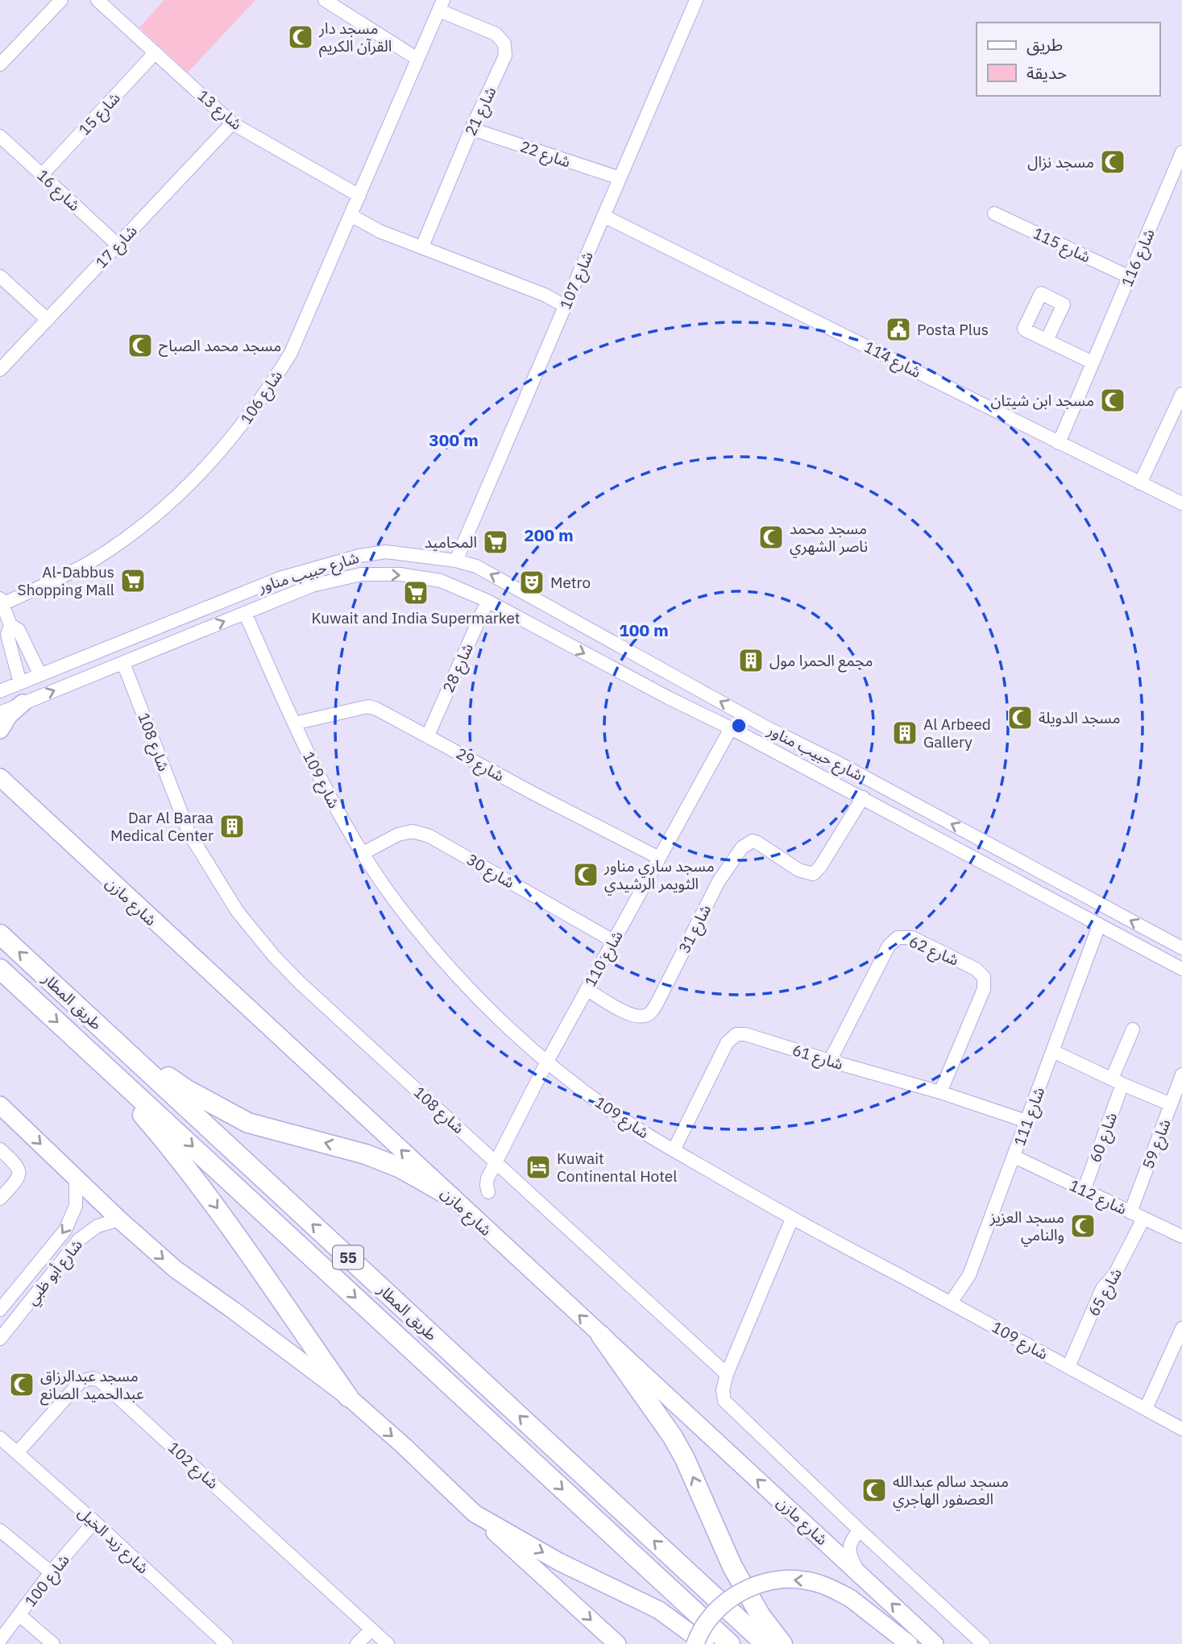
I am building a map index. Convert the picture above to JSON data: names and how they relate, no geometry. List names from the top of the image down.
{
  "streets": {
    "highway": ["طريق المطار", "55"],
    "main road": ["شارع مازن"],
    "street": [
      "شارع 13",
      "شارع 21",
      "شارع 15",
      "شارع 22",
      "شارع 16",
      "شارع 115",
      "شارع 17",
      "شارع 116",
      "شارع 107",
      "شارع 114",
      "شارع 106",
      "شارع حبيب مناور",
      "شارع 28",
      "شارع 108",
      "شارع 29",
      "شارع 109",
      "شارع 30",
      "شارع 31",
      "شارع 62",
      "شارع 110",
      "شارع 61",
      "شارع 111",
      "شارع 60",
      "شارع 59",
      "شارع 112",
      "شارع أبو ظبي",
      "شارع 65",
      "شارع 102",
      "شارع زيد الخيل",
      "شارع 100"
    ]
  },
  "crossings": [
    ["شارع 13", "شارع 15"],
    ["شارع 13", "شارع 17"],
    ["شارع 13", "شارع 106"],
    ["شارع 21", "شارع 22"],
    ["شارع 21", "شارع 106"],
    ["شارع 15", "شارع 16"],
    ["شارع 22", "شارع 107"],
    ["شارع 16", "شارع 17"],
    ["شارع 115", "شارع 116"],
    ["شارع 116", "شارع 114"],
    ["شارع 107", "شارع 114"],
    ["شارع 107", "شارع حبيب مناور"],
    ["شارع حبيب مناور", "شارع 28"],
    ["شارع حبيب مناور", "شارع 108"],
    ["شارع حبيب مناور", "شارع 109"],
    ["شارع حبيب مناور", "شارع 31"],
    ["شارع حبيب مناور", "شارع 110"],
    ["شارع حبيب مناور", "شارع 111"],
    ["شارع 28", "شارع 29"],
    ["شارع 108", "شارع 110"],
    ["شارع 29", "شارع 109"],
    ["شارع 29", "شارع 110"],
    ["شارع 109", "شارع 30"],
    ["شارع 109", "شارع 110"],
    ["شارع 109", "شارع 61"],
    ["شارع 109", "شارع 111"],
    ["شارع 109", "شارع 65"],
    ["شارع 30", "شارع 110"],
    ["شارع 31", "شارع 110"],
    ["شارع 62", "شارع 61"],
    ["شارع 61", "شارع 111"],
    ["شارع 111", "شارع 112"],
    ["شارع 60", "شارع 112"],
    ["شارع 59", "شارع 112"],
    ["شارع 112", "شارع 65"],
    ["شارع 102", "شارع زيد الخيل"],
    ["شارع زيد الخيل", "شارع 100"]
  ],
  "one_way": ["شارع مازن"],
  "places": {
    "mosque": [
      "مسجد دار القرآن الكريم",
      "مسجد نزال",
      "مسجد محمد الصباح",
      "مسجد ابن شيتان",
      "مسجد محمد ناصر الشهري",
      "مسجد الدويلة",
      "مسجد ساري مناور الثويمر الرشيدي",
      "مسجد العزيز والنامي",
      "مسجد عبدالرزاق عبدالحميد الصانع",
      "مسجد سالم عبدالله العصفور الهاجري"
    ],
    "public building": ["Posta Plus"],
    "supermarket": ["المحاميد", "Al-Dabbus Shopping Mall", "Kuwait and India Supermarket"],
    "theatre": ["Metro"],
    "building": ["مجمع الحمرا مول", "Al Arbeed Gallery", "Dar Al Baraa Medical Center"],
    "hotel": ["Kuwait Continental Hotel"]
  },
  "legend": ["طريق", "حديقة"],
  "rings": ["300 m", "200 m", "100 m"]
}
